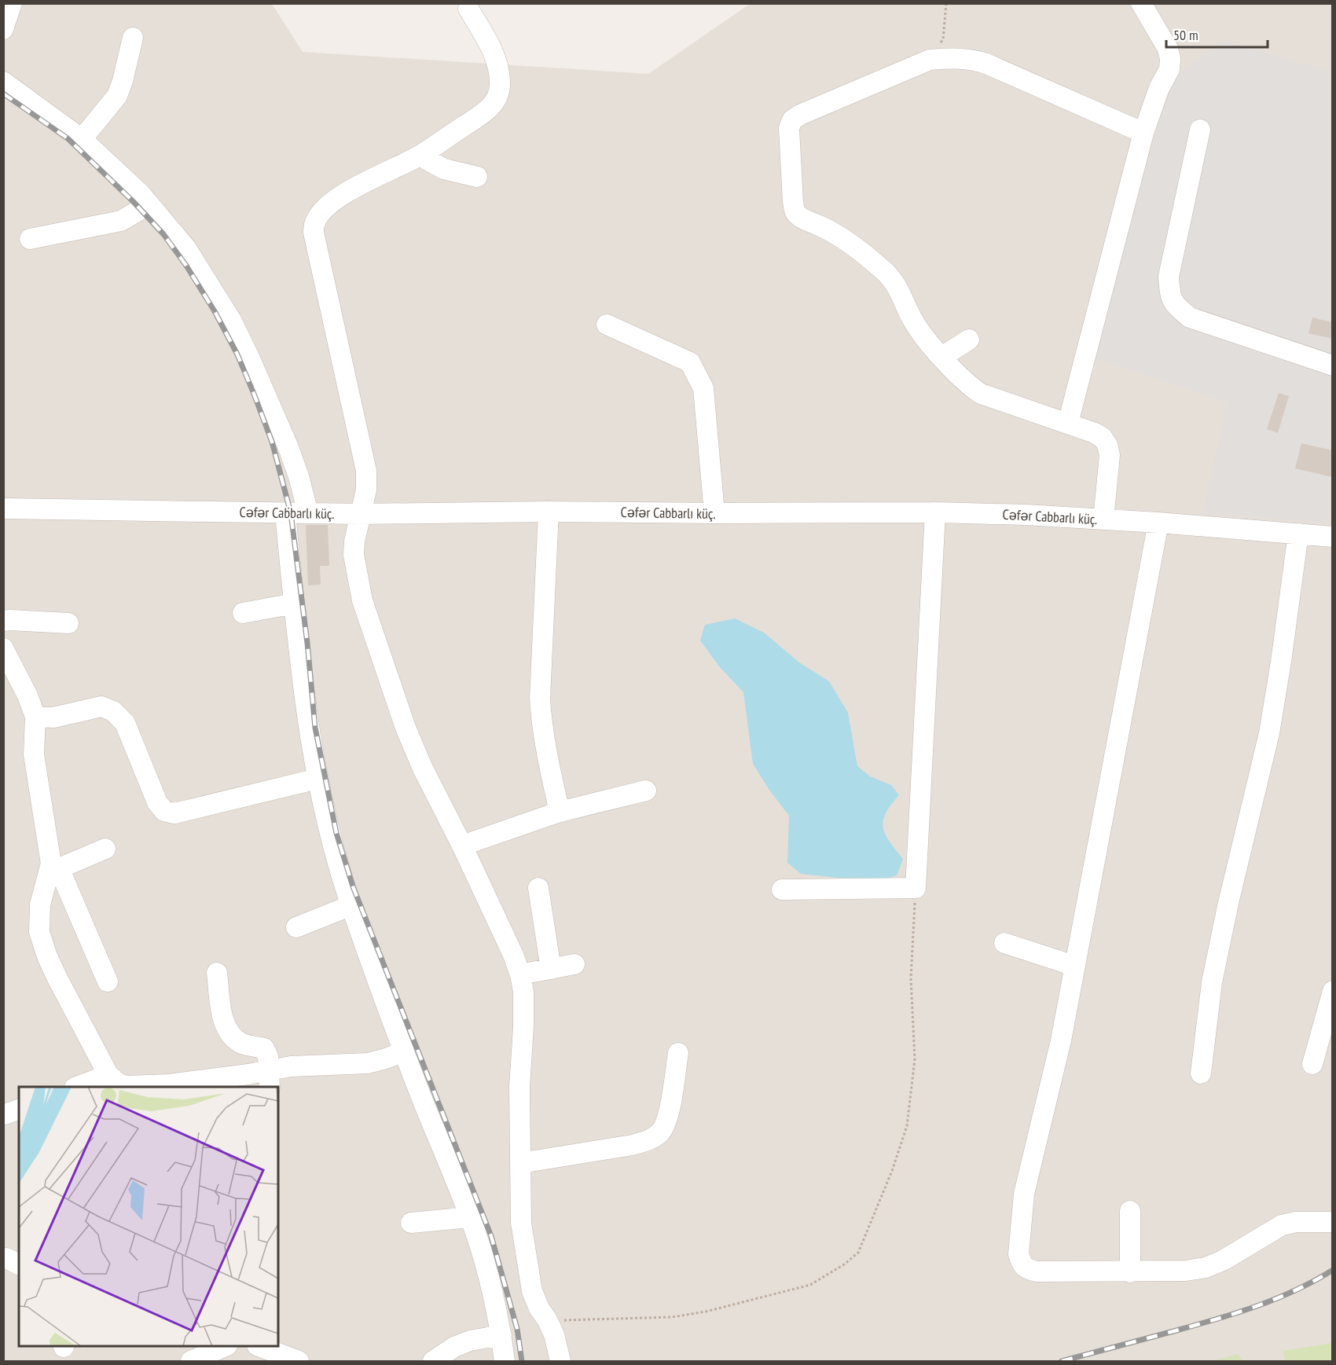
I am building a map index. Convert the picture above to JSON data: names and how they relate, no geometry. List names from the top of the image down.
{
  "streets": {
    "street": ["Cəfər Cabbarlı küç."]
  },
  "scale_bar": "50 m"
}
